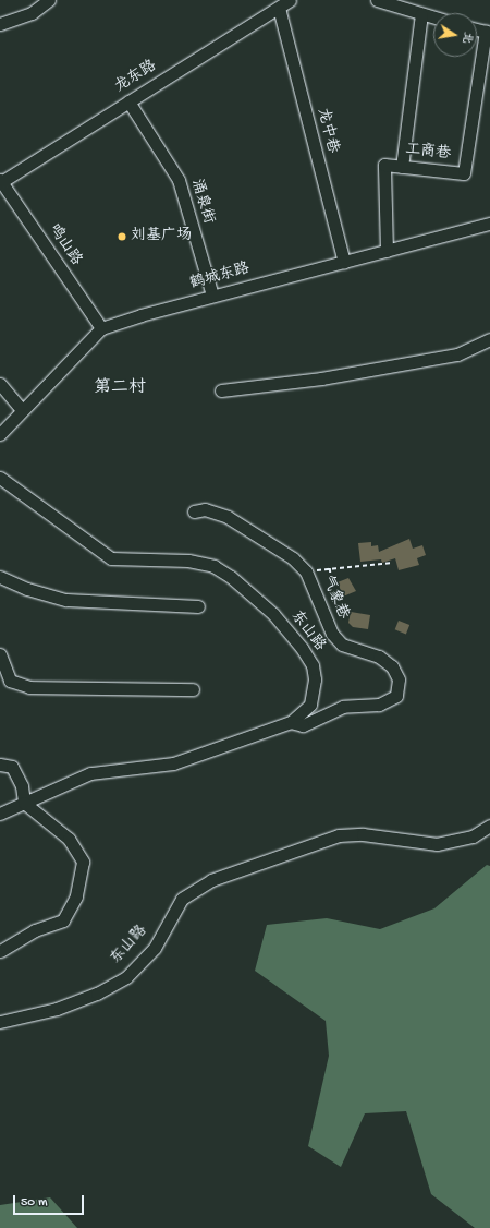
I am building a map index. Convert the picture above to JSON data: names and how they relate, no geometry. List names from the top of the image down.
{
  "streets": {
    "street": [
      "龙东路",
      "龙中巷",
      "工商巷",
      "涌泉街",
      "鸣山路",
      "鹤城东路",
      "气象巷",
      "东山路"
    ]
  },
  "crossings": [
    ["龙东路", "龙中巷"],
    ["龙东路", "涌泉街"],
    ["龙东路", "鸣山路"],
    ["龙中巷", "鹤城东路"],
    ["工商巷", "鹤城东路"],
    ["涌泉街", "鹤城东路"],
    ["鸣山路", "鹤城东路"],
    ["气象巷", "东山路"]
  ],
  "districts": ["第二村"],
  "places": ["刘基广场"],
  "scale_bar": "50 m",
  "north": "right"
}
